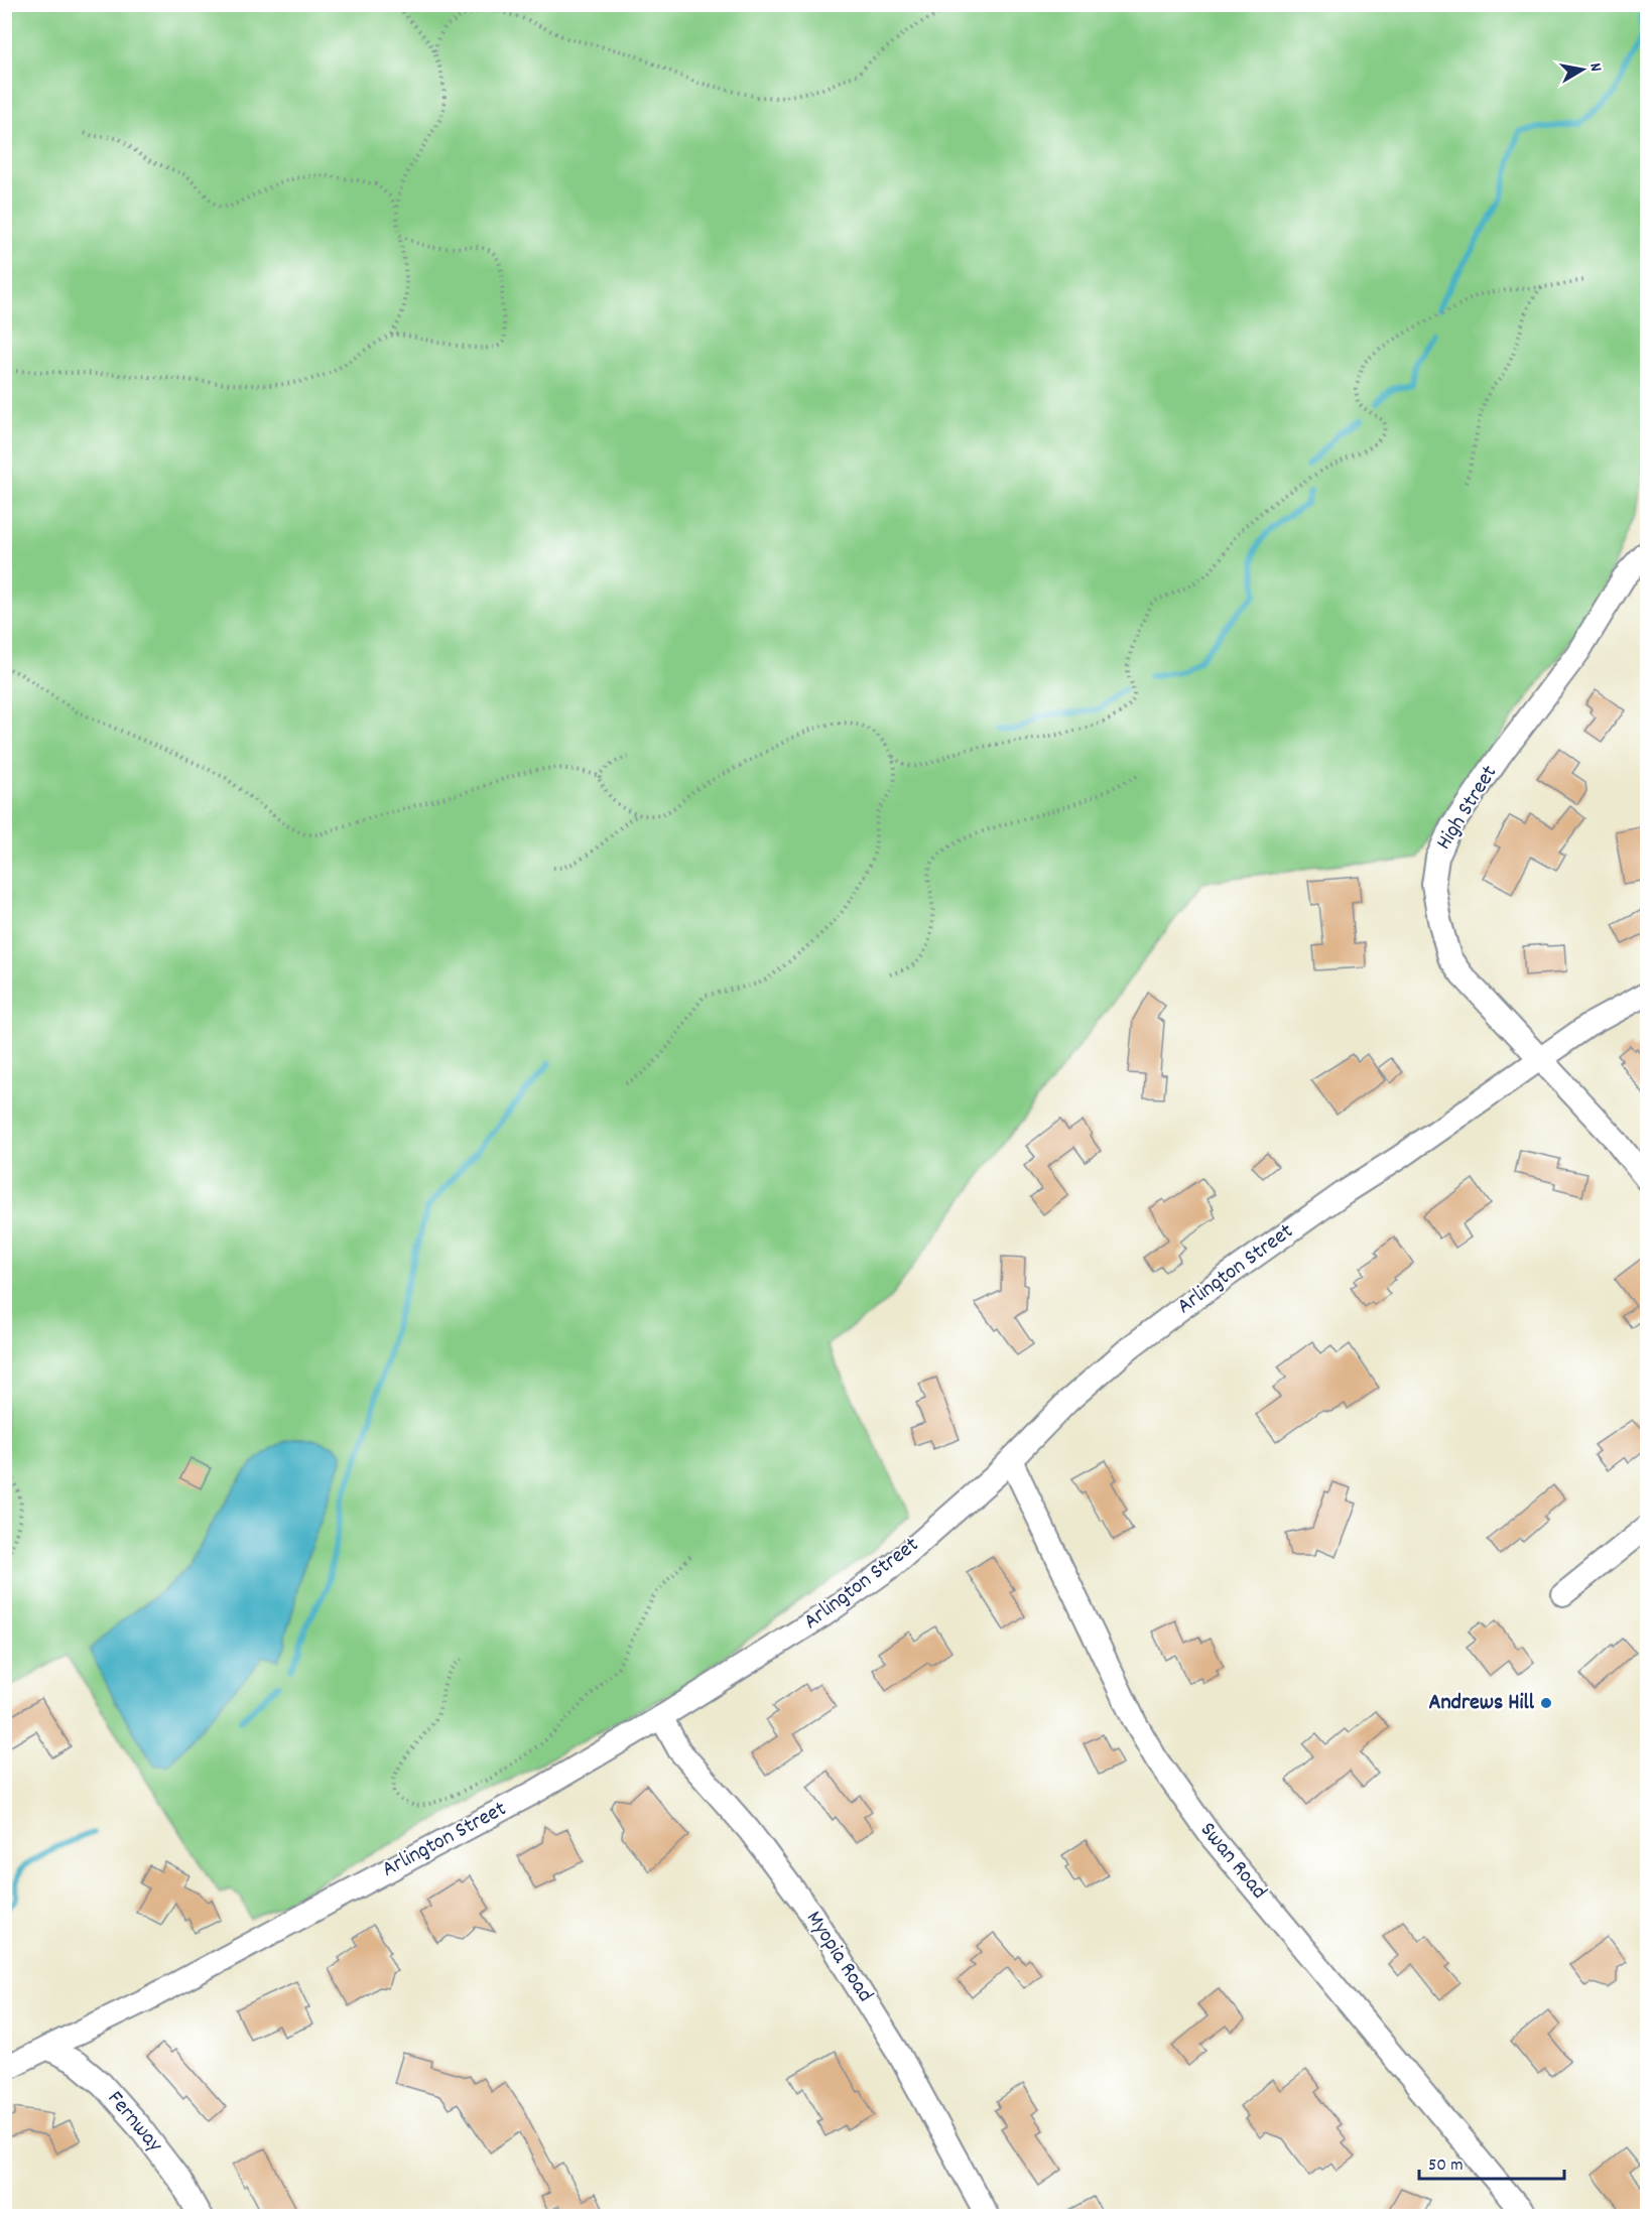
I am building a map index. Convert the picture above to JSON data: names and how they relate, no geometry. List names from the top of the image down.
{
  "streets": {
    "street": [
      "High Street",
      "Arlington Street",
      "Swan Road",
      "Myopia Road",
      "Fernway"
    ]
  },
  "crossings": [
    ["High Street", "Arlington Street"],
    ["Arlington Street", "Swan Road"],
    ["Arlington Street", "Myopia Road"],
    ["Arlington Street", "Fernway"]
  ],
  "places": ["Andrews Hill"],
  "scale_bar": "50 m",
  "north": "right"
}
